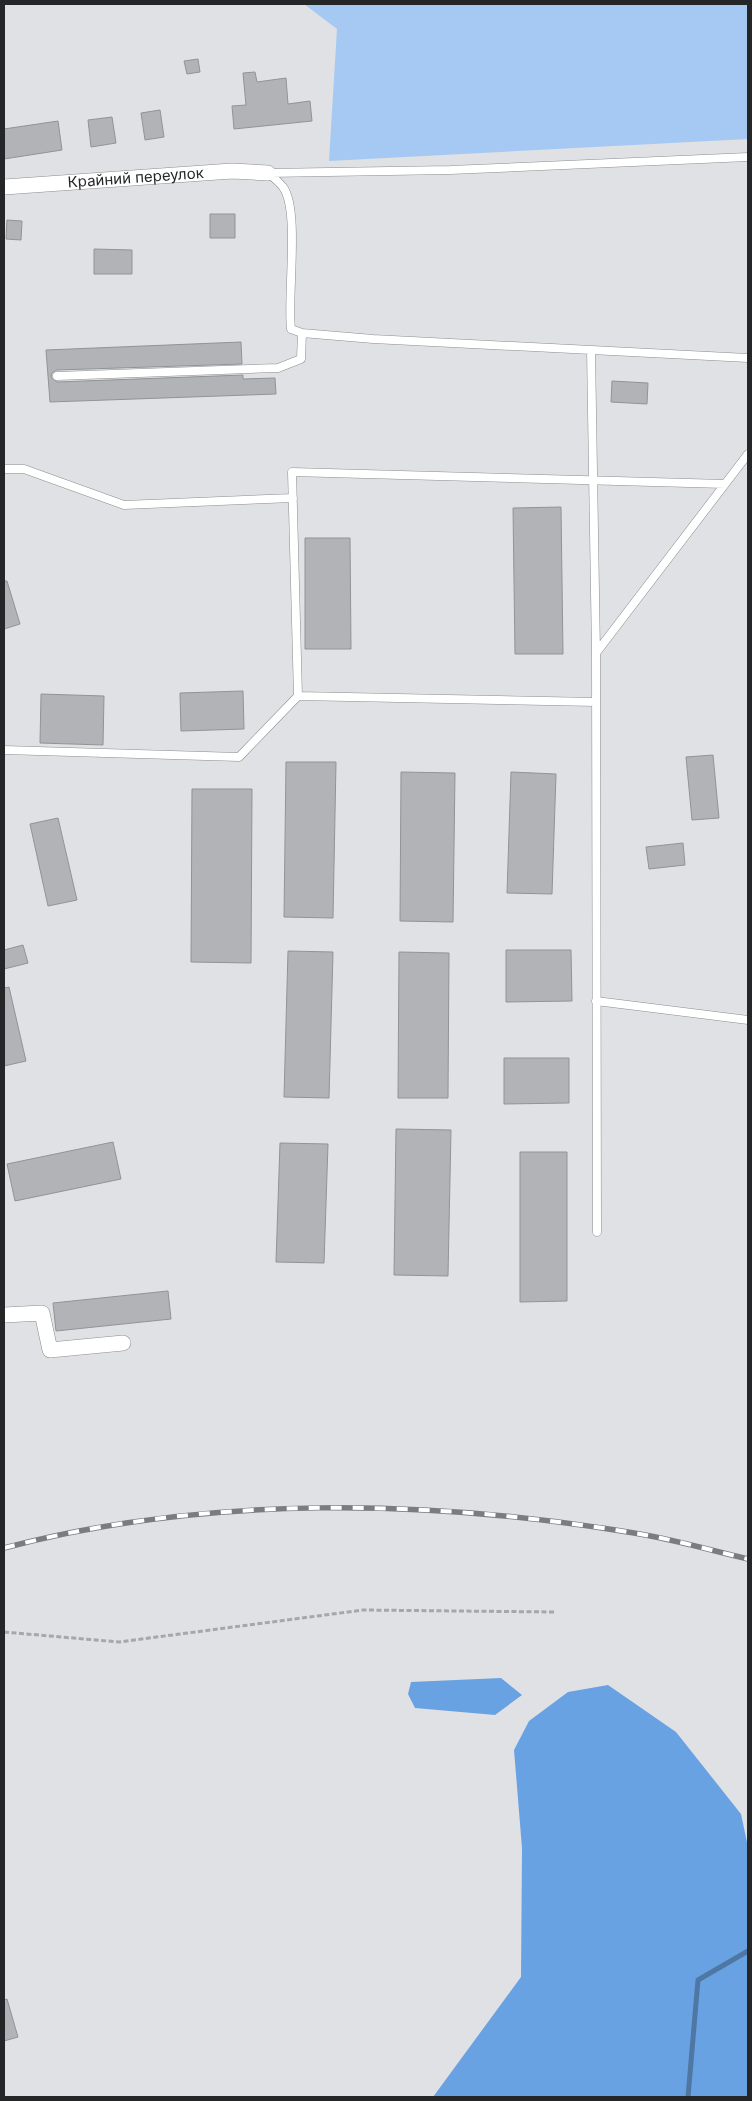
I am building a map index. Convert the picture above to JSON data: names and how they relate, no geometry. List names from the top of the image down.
{
  "streets": {
    "street": ["Крайний переулок"]
  }
}
